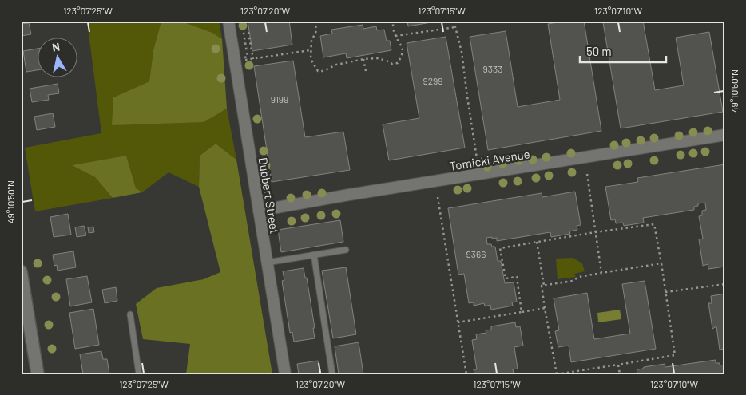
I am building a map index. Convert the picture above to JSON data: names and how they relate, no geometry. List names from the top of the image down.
{
  "streets": {
    "street": ["Tomicki Avenue", "Dubbert Street"]
  },
  "crossings": [
    ["Tomicki Avenue", "Dubbert Street"]
  ],
  "house_numbers": [
    "9333",
    "9299",
    "9199",
    "9366"
  ],
  "scale_bar": "50 m",
  "north": "top",
  "coordinates": [
    "123°07'25\"W",
    "123°07'20\"W",
    "123°07'15\"W",
    "123°07'10\"W",
    "49°10'50\"N"
  ]
}
